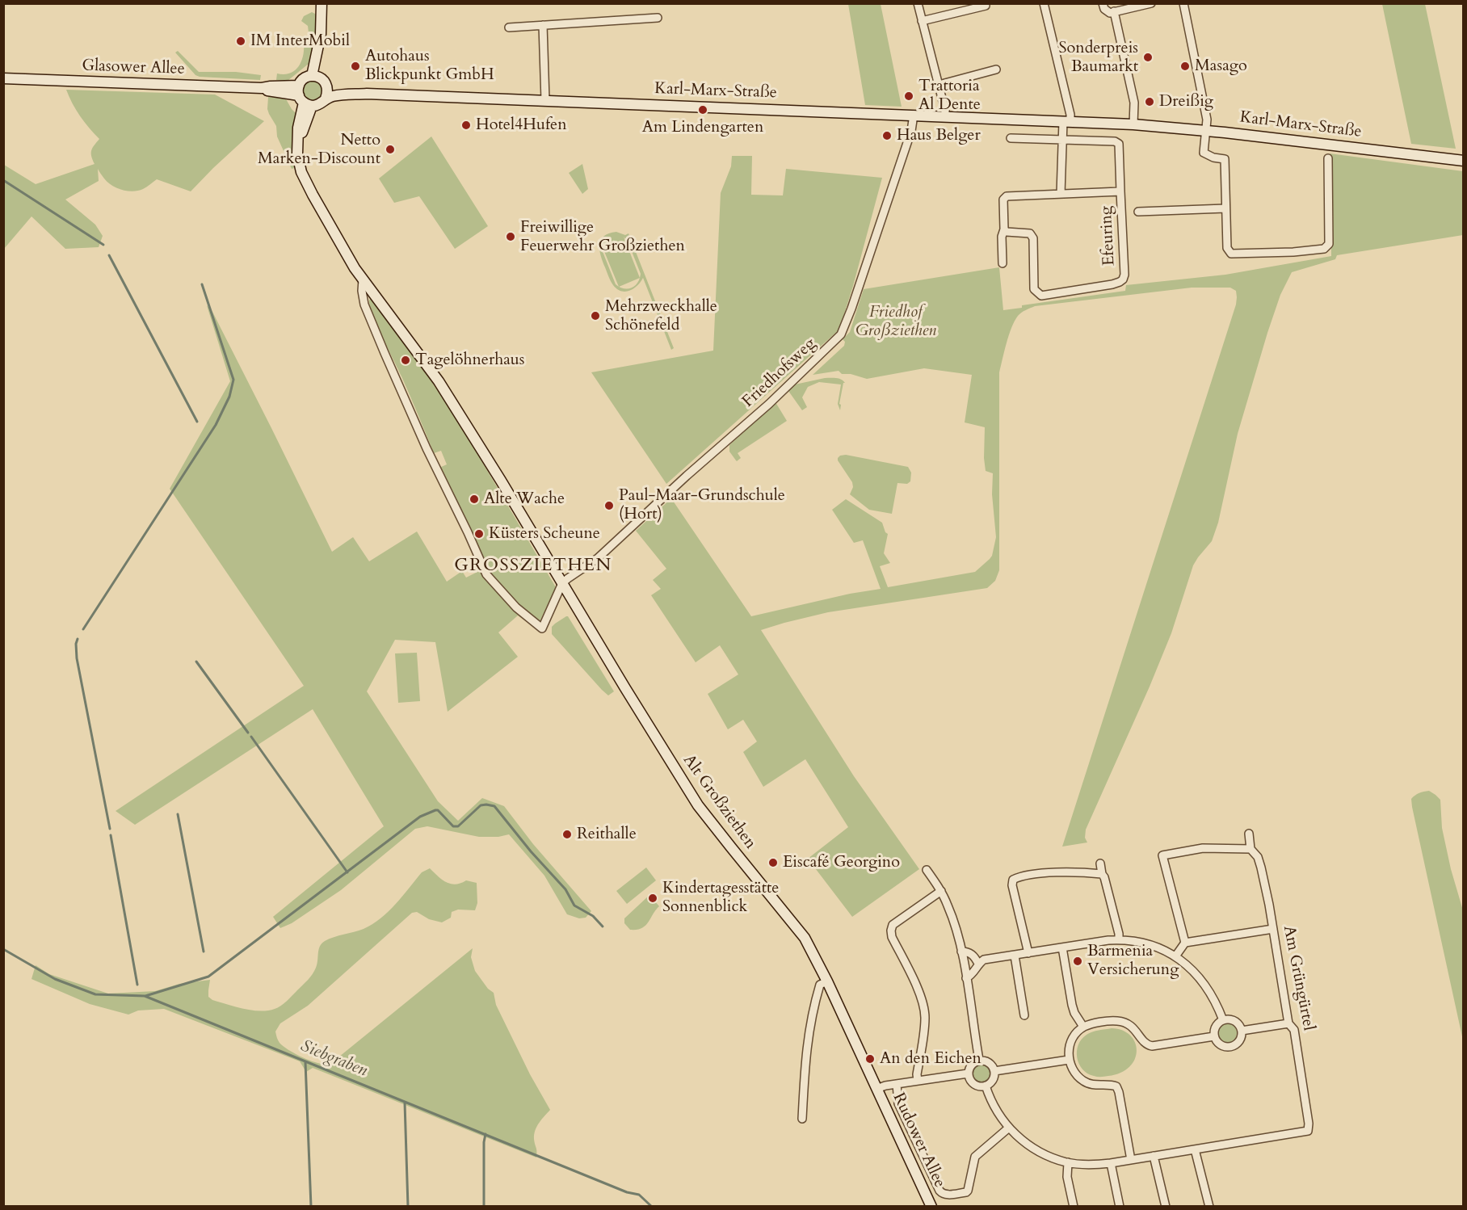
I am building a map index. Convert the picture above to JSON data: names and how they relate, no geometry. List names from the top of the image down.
{
  "streets": {
    "main road": [
      "Glasower Allee",
      "Karl-Marx-Straße",
      "Alt Großziethen",
      "Rudower Allee"
    ],
    "street": ["Efeuring", "Friedhofsweg", "Am Grüngürtel"]
  },
  "crossings": [
    ["Glasower Allee", "Karl-Marx-Straße"],
    ["Glasower Allee", "Alt Großziethen"],
    ["Karl-Marx-Straße", "Friedhofsweg"],
    ["Karl-Marx-Straße", "Alt Großziethen"],
    ["Friedhofsweg", "Alt Großziethen"],
    ["Alt Großziethen", "Rudower Allee"]
  ],
  "districts": ["GROSSZIETHEN"],
  "water": ["Siebgraben"],
  "parks": ["Friedhof Großziethen"],
  "places": [
    "IM InterMobil",
    "Sonderpreis Baumarkt",
    "Autohaus Blickpunkt GmbH",
    "Masago",
    "Trattoria Al Dente",
    "Dreißig",
    "Am Lindengarten",
    "Hotel4Hufen",
    "Haus Belger",
    "Netto Marken-Discount",
    "Freiwillige Feuerwehr Großziethen",
    "Mehrzweckhalle Schönefeld",
    "Tagelöhnerhaus",
    "Alte Wache",
    "Paul-Maar-Grundschule (Hort)",
    "Küsters Scheune",
    "Reithalle",
    "Eiscafé Georgino",
    "Kindertagesstätte Sonnenblick",
    "Barmenia Versicherung",
    "An den Eichen"
  ]
}
